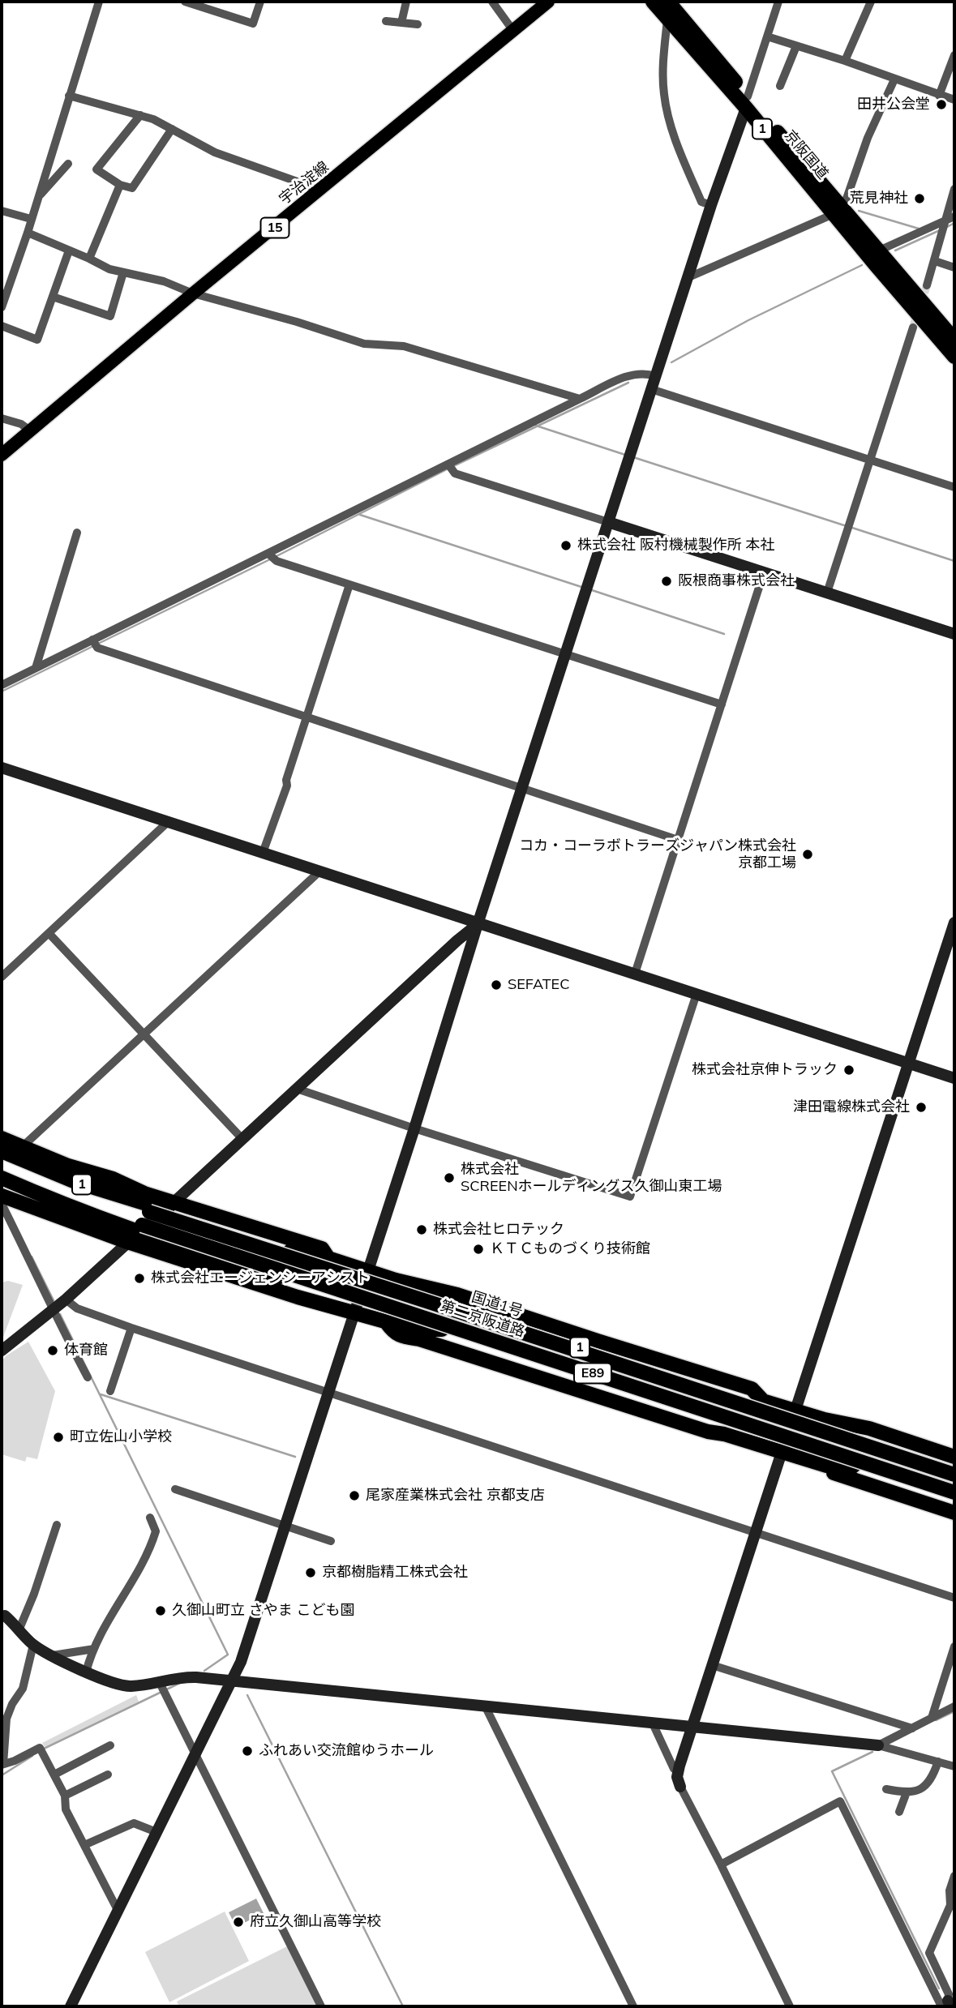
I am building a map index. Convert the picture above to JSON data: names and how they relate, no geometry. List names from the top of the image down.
{
  "streets": {
    "highway": [
      "1",
      "京阪国道",
      "国道1号",
      "第二京阪道路",
      "E89"
    ],
    "main road": ["宇治淀線", "15"]
  },
  "crossings": [
    ["1", "第二京阪道路"]
  ],
  "places": [
    "田井公会堂",
    "荒見神社",
    "株式会社 阪村機械製作所 本社",
    "阪根商事株式会社",
    "コカ・コーラボトラーズジャパン株式会社 京都工場",
    "SEFATEC",
    "株式会社京伸トラック",
    "津田電線株式会社",
    "株式会社 SCREENホールディングス久御山東工場",
    "株式会社ヒロテック",
    "ＫＴＣものづくり技術館",
    "株式会社エージェンシーアシスト",
    "体育館",
    "町立佐山小学校",
    "尾家産業株式会社 京都支店",
    "京都樹脂精工株式会社",
    "久御山町立 さやま こども園",
    "ふれあい交流館ゆうホール",
    "府立久御山高等学校"
  ]
}
